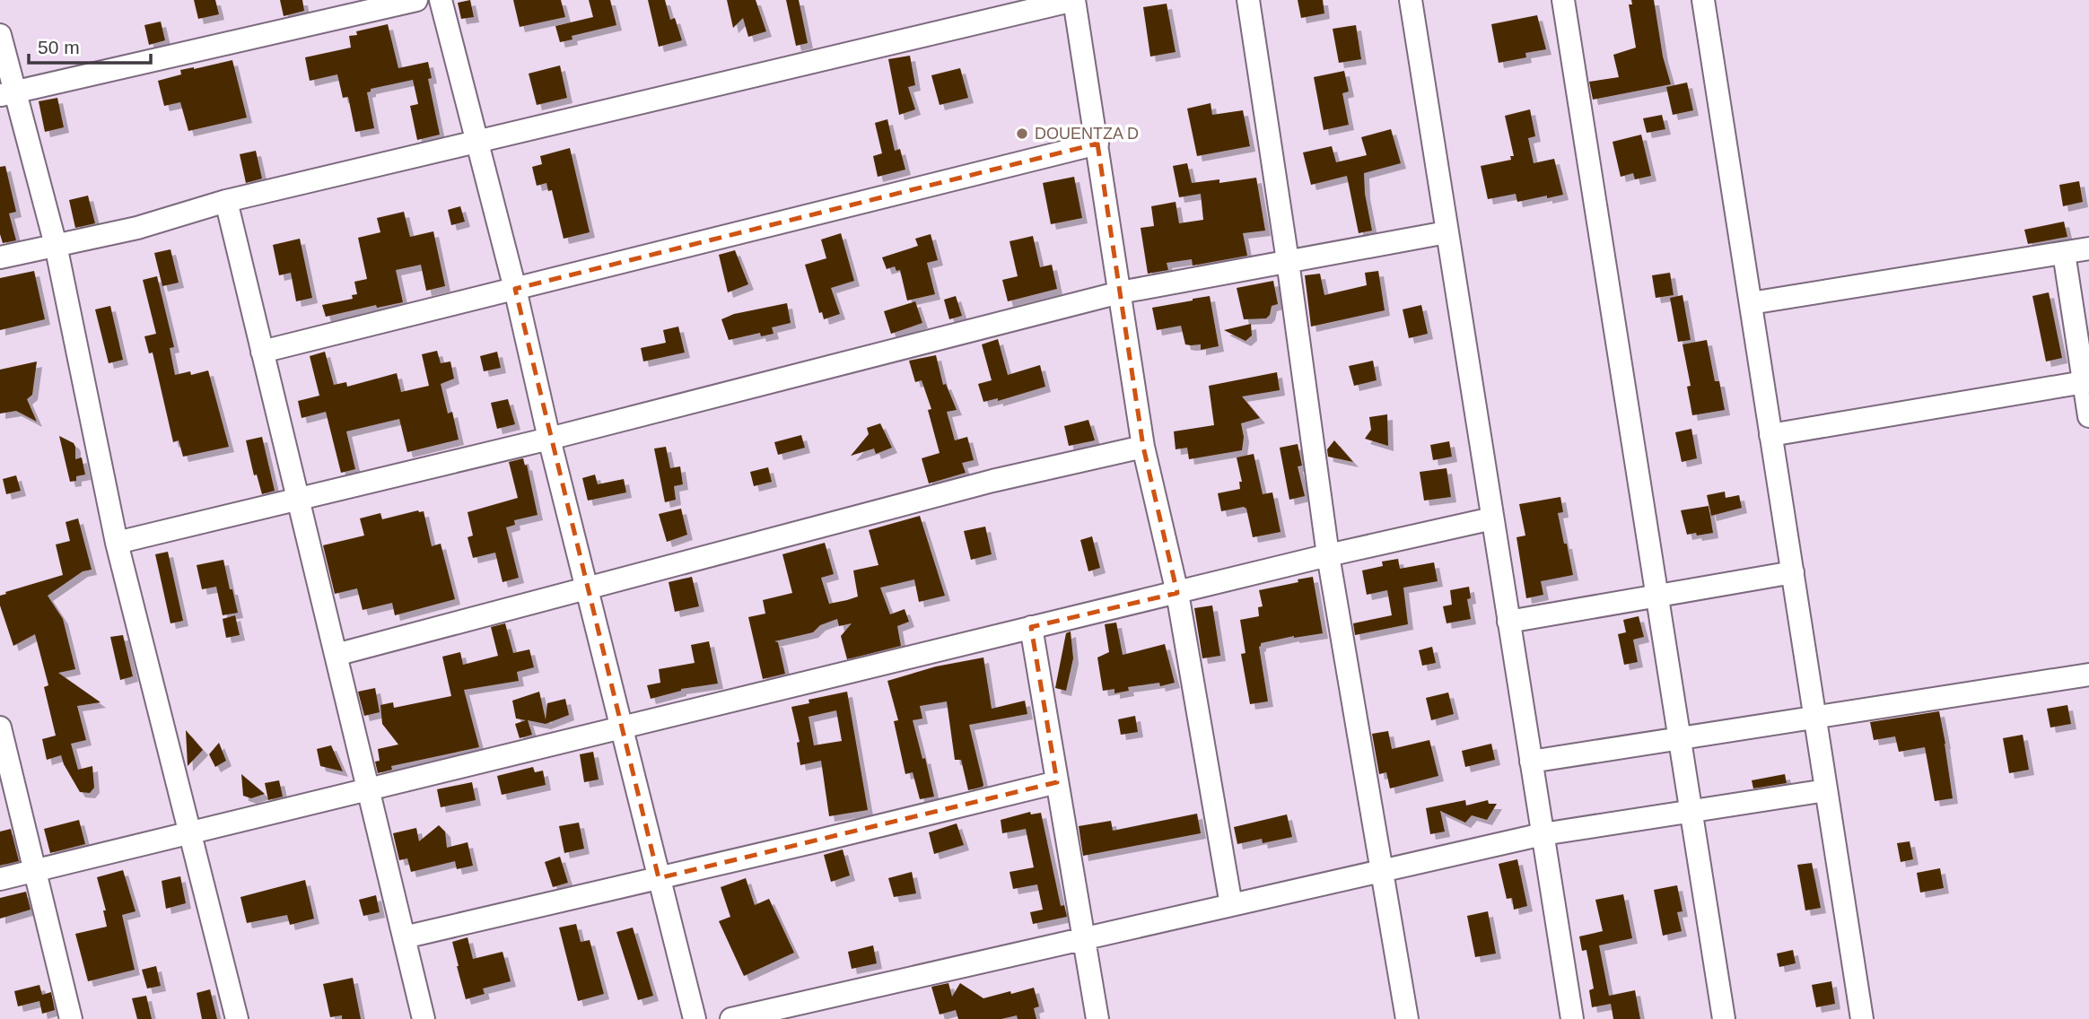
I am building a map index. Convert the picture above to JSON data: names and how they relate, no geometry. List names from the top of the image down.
{
  "places": ["DOUENTZA D"],
  "scale_bar": "50 m"
}
